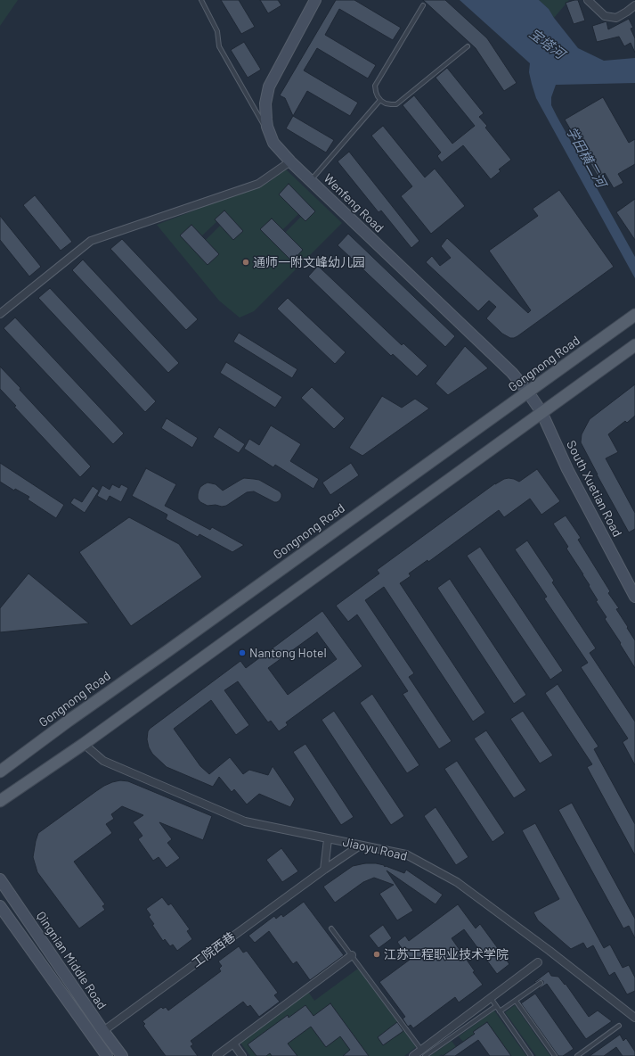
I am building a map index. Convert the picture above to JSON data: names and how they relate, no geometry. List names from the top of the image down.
{
  "streets": {
    "main road": ["Gongnong Road"],
    "street": [
      "Wenfeng Road",
      "South Xuetian Road",
      "Jiaoyu Road",
      "工院西巷",
      "Qingnian Middle Road"
    ]
  },
  "crossings": [
    ["Wenfeng Road", "Gongnong Road"],
    ["Wenfeng Road", "South Xuetian Road"],
    ["Gongnong Road", "South Xuetian Road"],
    ["Jiaoyu Road", "工院西巷"],
    ["工院西巷", "Qingnian Middle Road"]
  ],
  "water": ["宝塔河", "学田横二河"],
  "places": ["通师一附文峰幼儿园", "Nantong Hotel", "江苏工程职业技术学院"]
}
